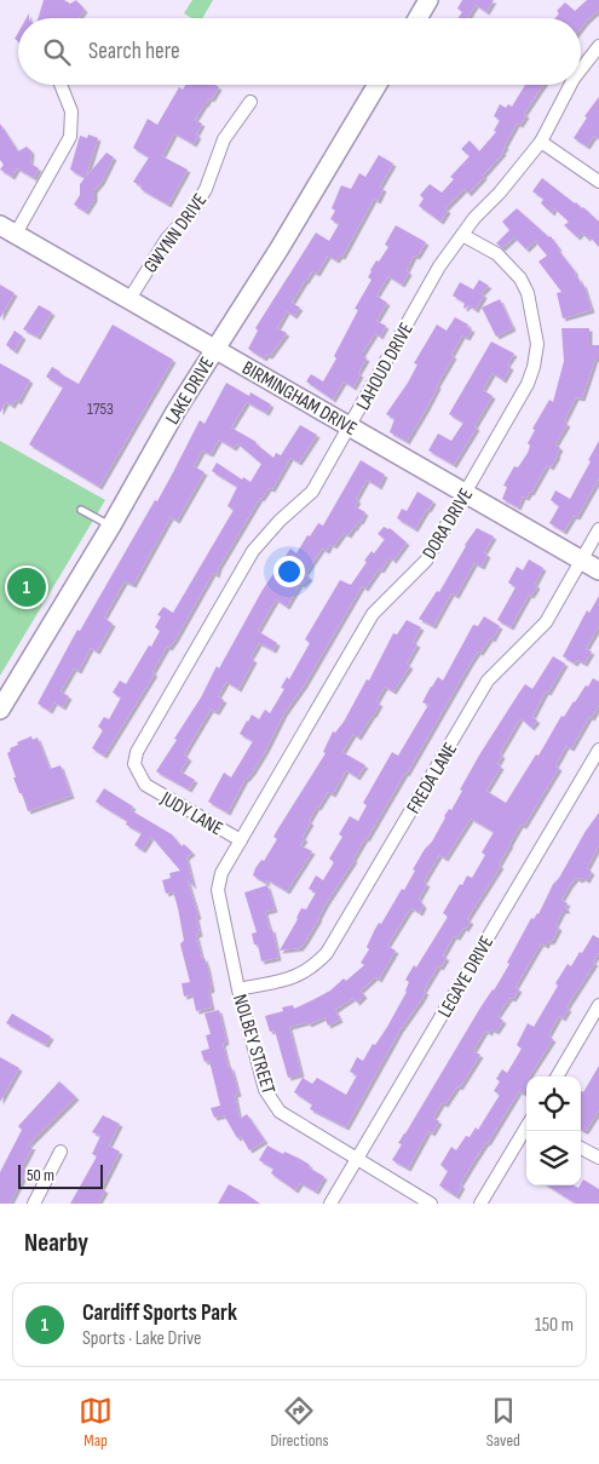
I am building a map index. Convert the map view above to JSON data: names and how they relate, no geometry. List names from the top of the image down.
{
  "streets": {
    "main road": ["LAKE DRIVE", "BIRMINGHAM DRIVE"],
    "street": [
      "GWYNN DRIVE",
      "LAHOUD DRIVE",
      "DORA DRIVE",
      "FREDA LANE",
      "JUDY LANE",
      "LEGAYE DRIVE",
      "NOLBEY STREET"
    ]
  },
  "crossings": [
    ["GWYNN DRIVE", "BIRMINGHAM DRIVE"],
    ["LAHOUD DRIVE", "BIRMINGHAM DRIVE"],
    ["LAHOUD DRIVE", "DORA DRIVE"],
    ["LAHOUD DRIVE", "JUDY LANE"],
    ["LAKE DRIVE", "BIRMINGHAM DRIVE"],
    ["BIRMINGHAM DRIVE", "DORA DRIVE"],
    ["BIRMINGHAM DRIVE", "FREDA LANE"],
    ["DORA DRIVE", "JUDY LANE"],
    ["DORA DRIVE", "NOLBEY STREET"],
    ["FREDA LANE", "NOLBEY STREET"],
    ["JUDY LANE", "NOLBEY STREET"],
    ["LEGAYE DRIVE", "NOLBEY STREET"]
  ],
  "house_numbers": ["1753"],
  "scale_bar": "50 m",
  "page": {
    "search": "Search here",
    "pins": "1",
    "scale": "50 m",
    "heading": "Nearby",
    "list": [
      {
        "mark": "1",
        "name": "Cardiff Sports Park",
        "note": "Sports · Lake Drive",
        "value": "150 m"
      }
    ],
    "nav": ["Map", "Directions", "Saved"]
  }
}
